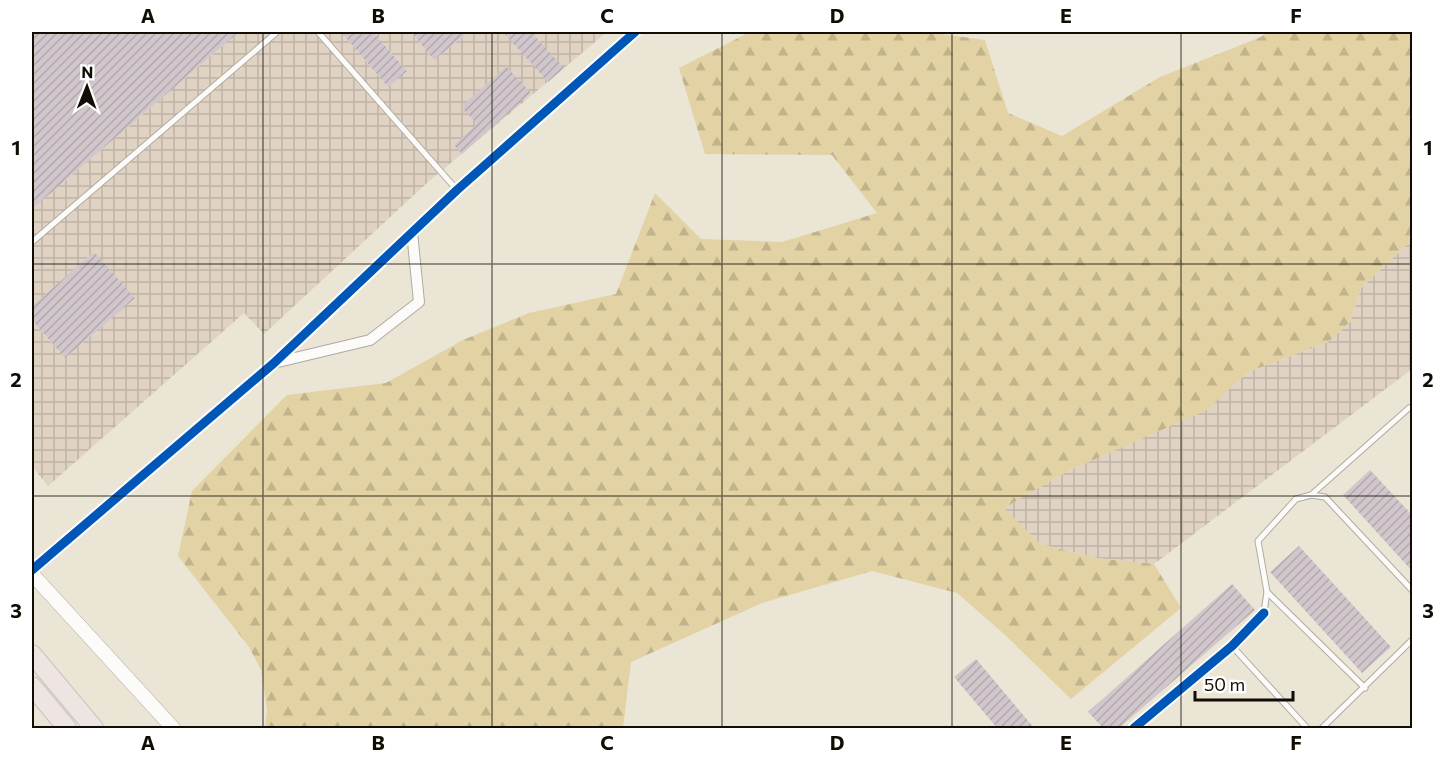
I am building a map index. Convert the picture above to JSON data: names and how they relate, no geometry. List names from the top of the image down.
{
  "scale_bar": "50 m",
  "north": "top",
  "grid": {
    "columns": [
      "A",
      "B",
      "C",
      "D",
      "E",
      "F"
    ],
    "rows": ["1", "2", "3"]
  }
}
